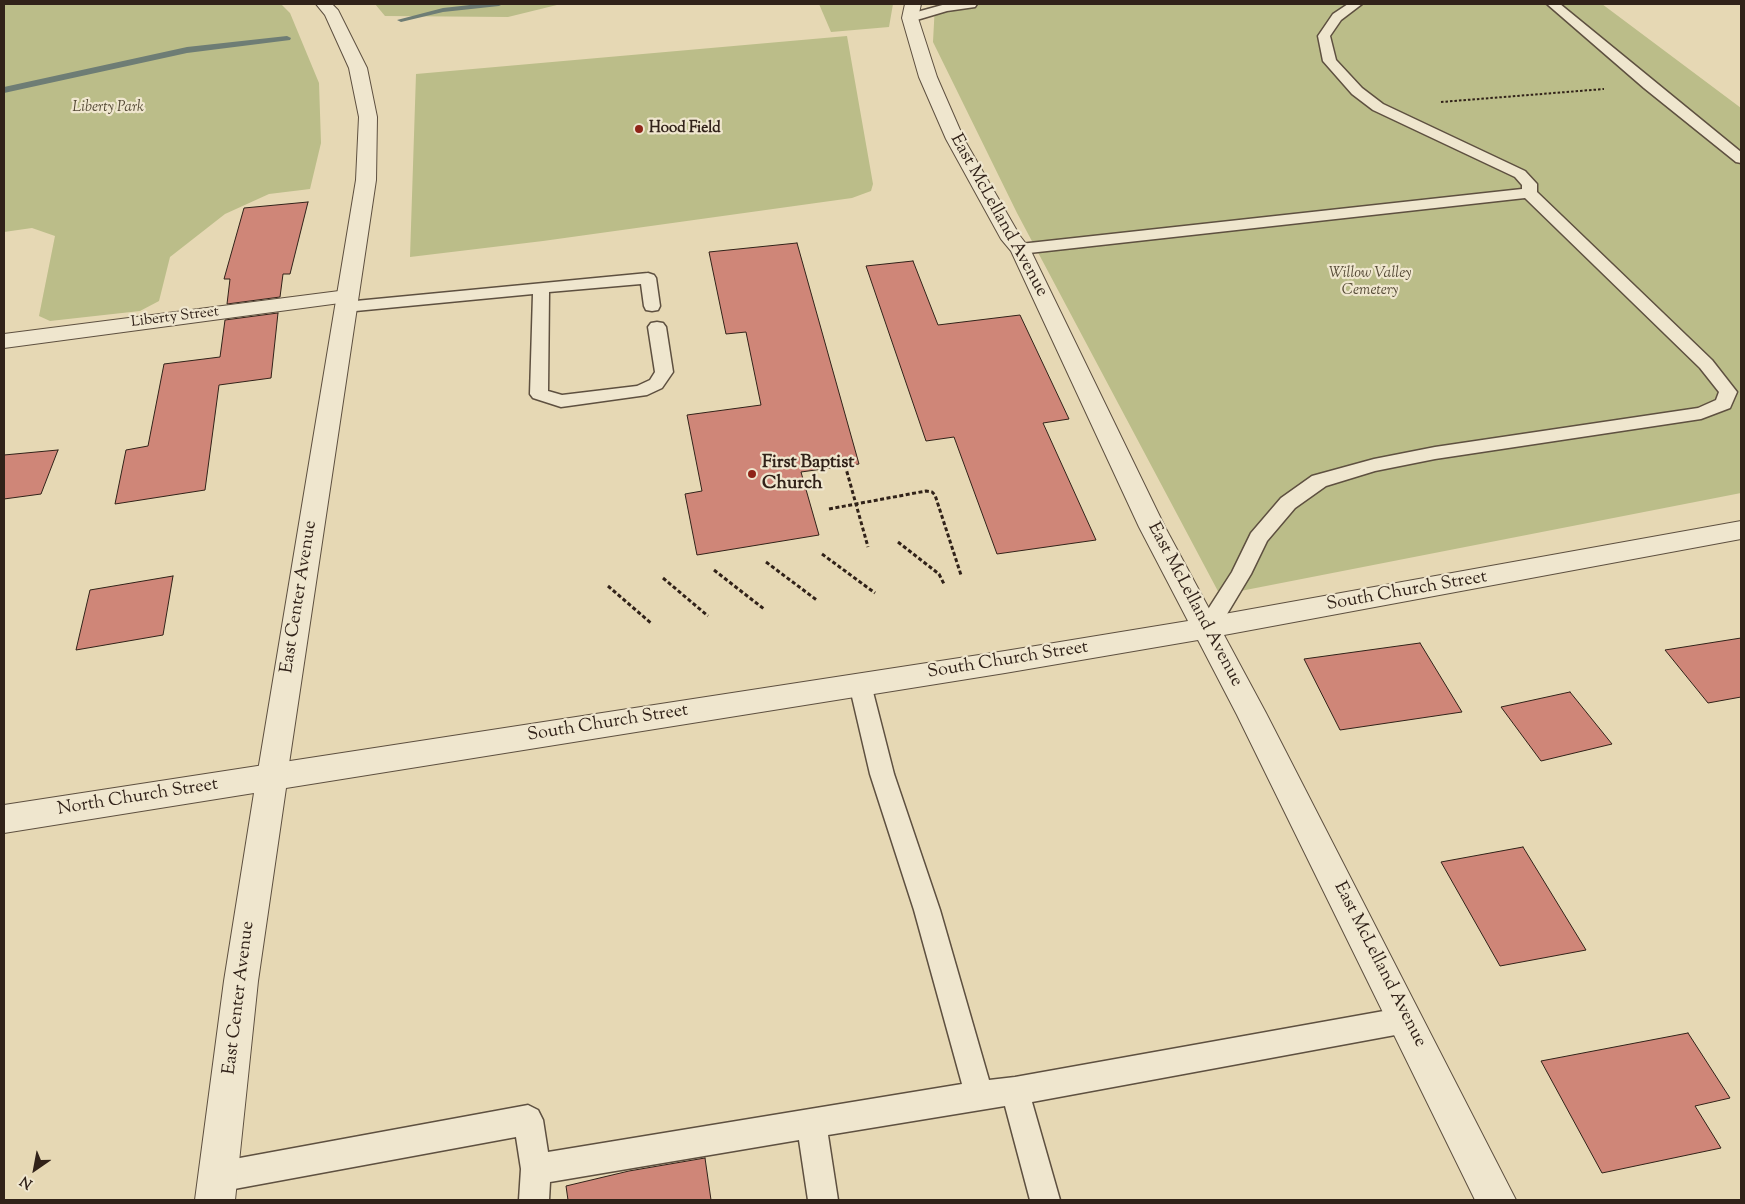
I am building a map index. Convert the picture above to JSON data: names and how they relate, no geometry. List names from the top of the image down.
{
  "streets": {
    "street": [
      "East McLelland Avenue",
      "Liberty Street",
      "South Church Street",
      "East Center Avenue",
      "North Church Street"
    ]
  },
  "crossings": [
    ["East McLelland Avenue", "South Church Street"],
    ["Liberty Street", "East Center Avenue"],
    ["South Church Street", "East Center Avenue"],
    ["South Church Street", "North Church Street"],
    ["East Center Avenue", "North Church Street"]
  ],
  "parks": ["Liberty Park", "Willow Valley Cemetery"],
  "places": ["Hood Field", "First Baptist Church"],
  "north": "bottom left"
}
